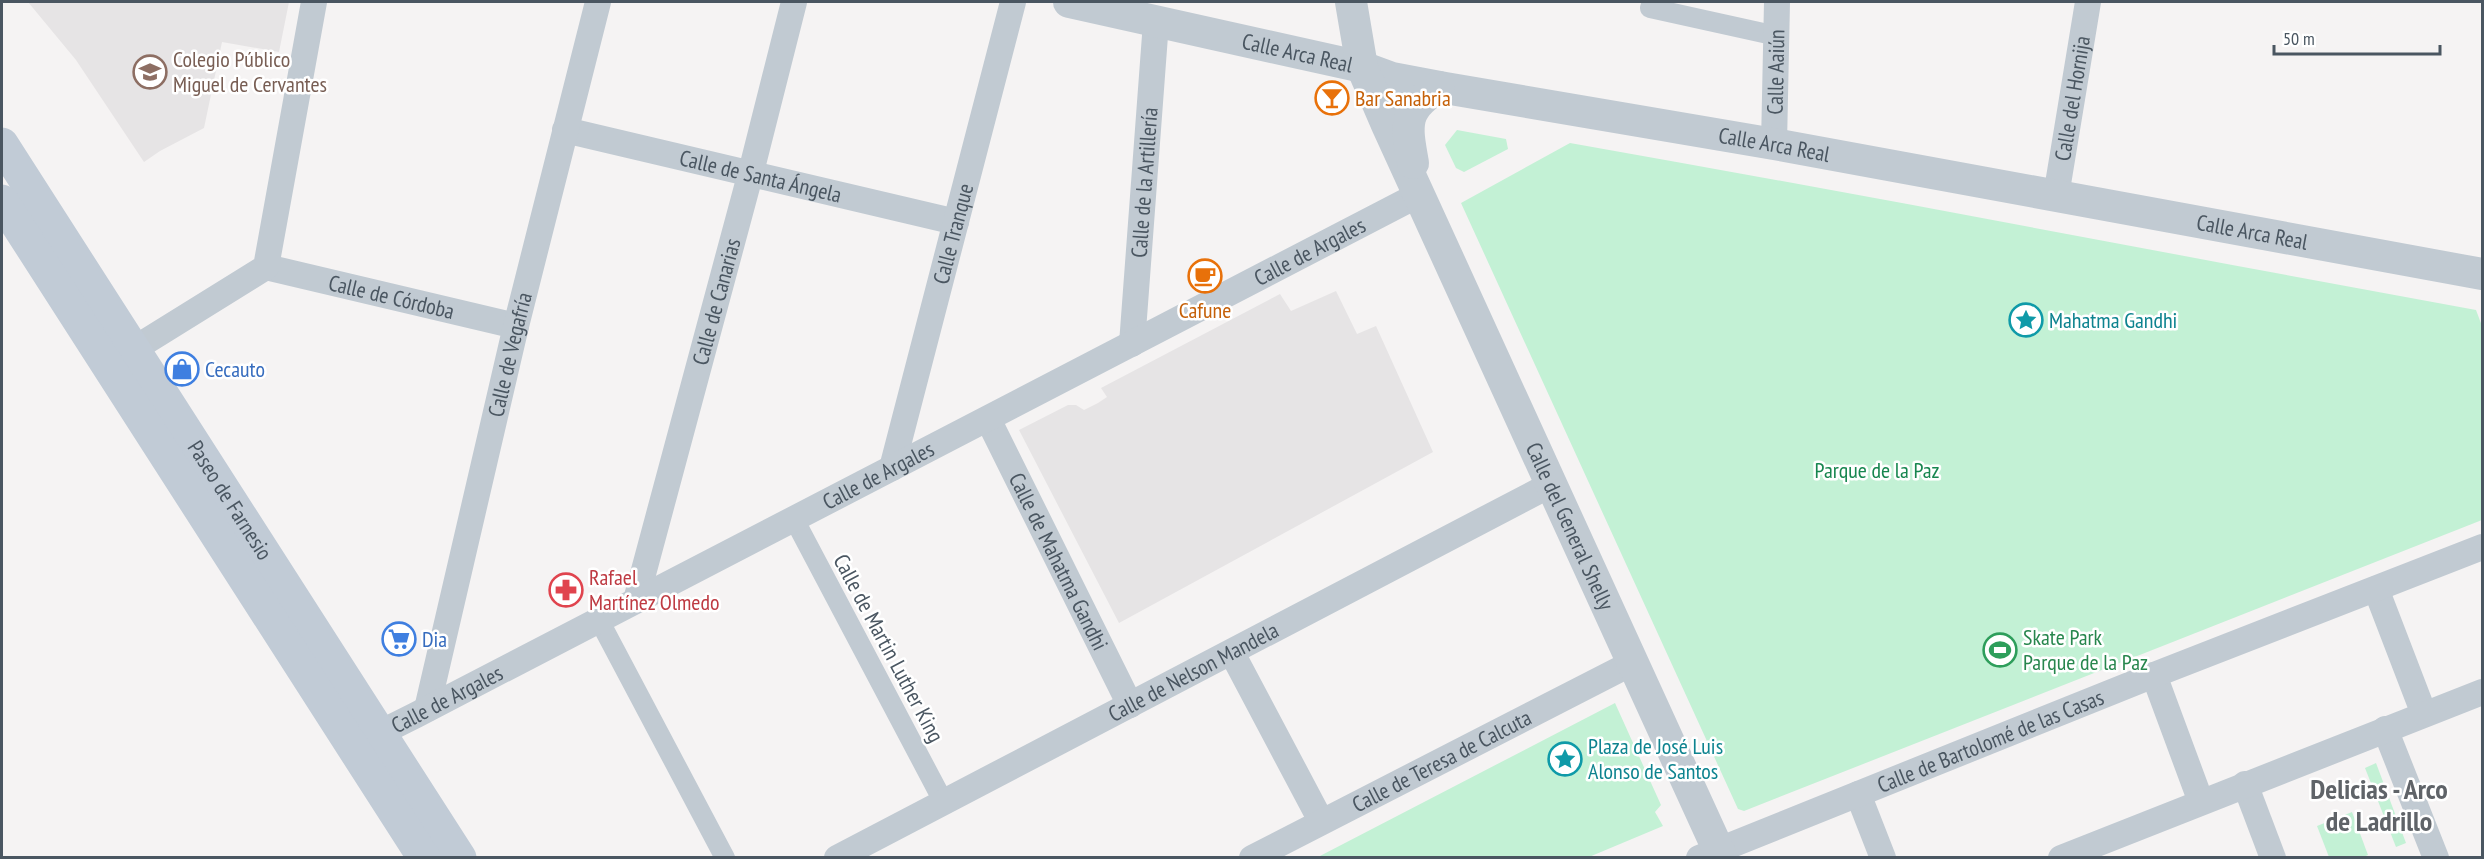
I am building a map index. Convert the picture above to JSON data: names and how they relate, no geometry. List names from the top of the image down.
{
  "streets": {
    "main road": ["Paseo de Farnesio"],
    "street": [
      "Calle Arca Real",
      "Calle Aaiún",
      "Calle del Hornija",
      "Calle de Santa Ángela",
      "Calle de la Artillería",
      "Calle Tranque",
      "Calle de Argales",
      "Calle de Córdoba",
      "Calle de Canarias",
      "Calle de Vegafría",
      "Calle del General Shelly",
      "Calle de Mahatma Gandhi",
      "Calle de Martin Luther King",
      "Calle de Nelson Mandela",
      "Calle de Bartolomé de las Casas",
      "Calle de Teresa de Calcuta"
    ]
  },
  "crossings": [
    ["Calle Arca Real", "Calle Aaiún"],
    ["Calle Arca Real", "Calle del Hornija"],
    ["Calle Arca Real", "Calle de la Artillería"],
    ["Calle Arca Real", "Calle del General Shelly"],
    ["Calle de Santa Ángela", "Calle Tranque"],
    ["Calle de Santa Ángela", "Calle de Canarias"],
    ["Calle de Santa Ángela", "Calle de Vegafría"],
    ["Calle de la Artillería", "Calle de Argales"],
    ["Calle Tranque", "Calle de Argales"],
    ["Calle de Argales", "Calle de Canarias"],
    ["Calle de Argales", "Calle de Vegafría"],
    ["Calle de Argales", "Paseo de Farnesio"],
    ["Calle de Argales", "Calle del General Shelly"],
    ["Calle de Argales", "Calle de Mahatma Gandhi"],
    ["Calle de Argales", "Calle de Martin Luther King"],
    ["Calle de Córdoba", "Calle de Vegafría"],
    ["Calle del General Shelly", "Calle de Nelson Mandela"],
    ["Calle del General Shelly", "Calle de Bartolomé de las Casas"],
    ["Calle del General Shelly", "Calle de Teresa de Calcuta"],
    ["Calle de Mahatma Gandhi", "Calle de Nelson Mandela"],
    ["Calle de Martin Luther King", "Calle de Nelson Mandela"]
  ],
  "districts": ["Delicias - Arco de Ladrillo"],
  "parks": ["Parque de la Paz"],
  "places": {
    "school or university": ["Colegio Público Miguel de Cervantes"],
    "bar": ["Bar Sanabria"],
    "cafe": ["Cafune"],
    "place": ["Mahatma Gandhi", "Plaza de José Luis Alonso de Santos"],
    "shop": ["Cecauto"],
    "pharmacy": ["Rafael Martínez Olmedo"],
    "supermarket": ["Dia"],
    "sports": ["Skate Park Parque de la Paz"]
  },
  "scale_bar": "50 m"
}
